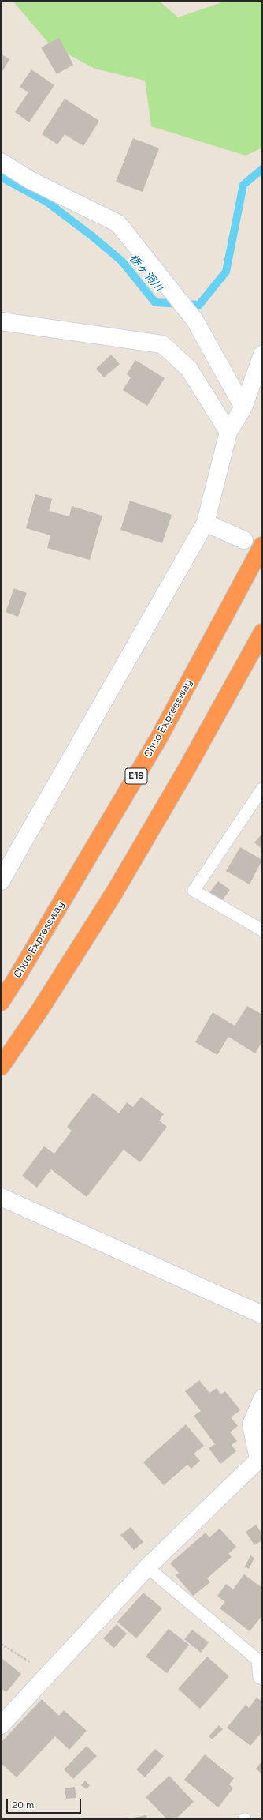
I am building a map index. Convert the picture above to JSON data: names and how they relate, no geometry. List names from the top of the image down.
{
  "streets": {
    "highway": ["Chuo Expressway", "E19"]
  },
  "water": ["栃ヶ洞川"],
  "scale_bar": "20 m"
}
